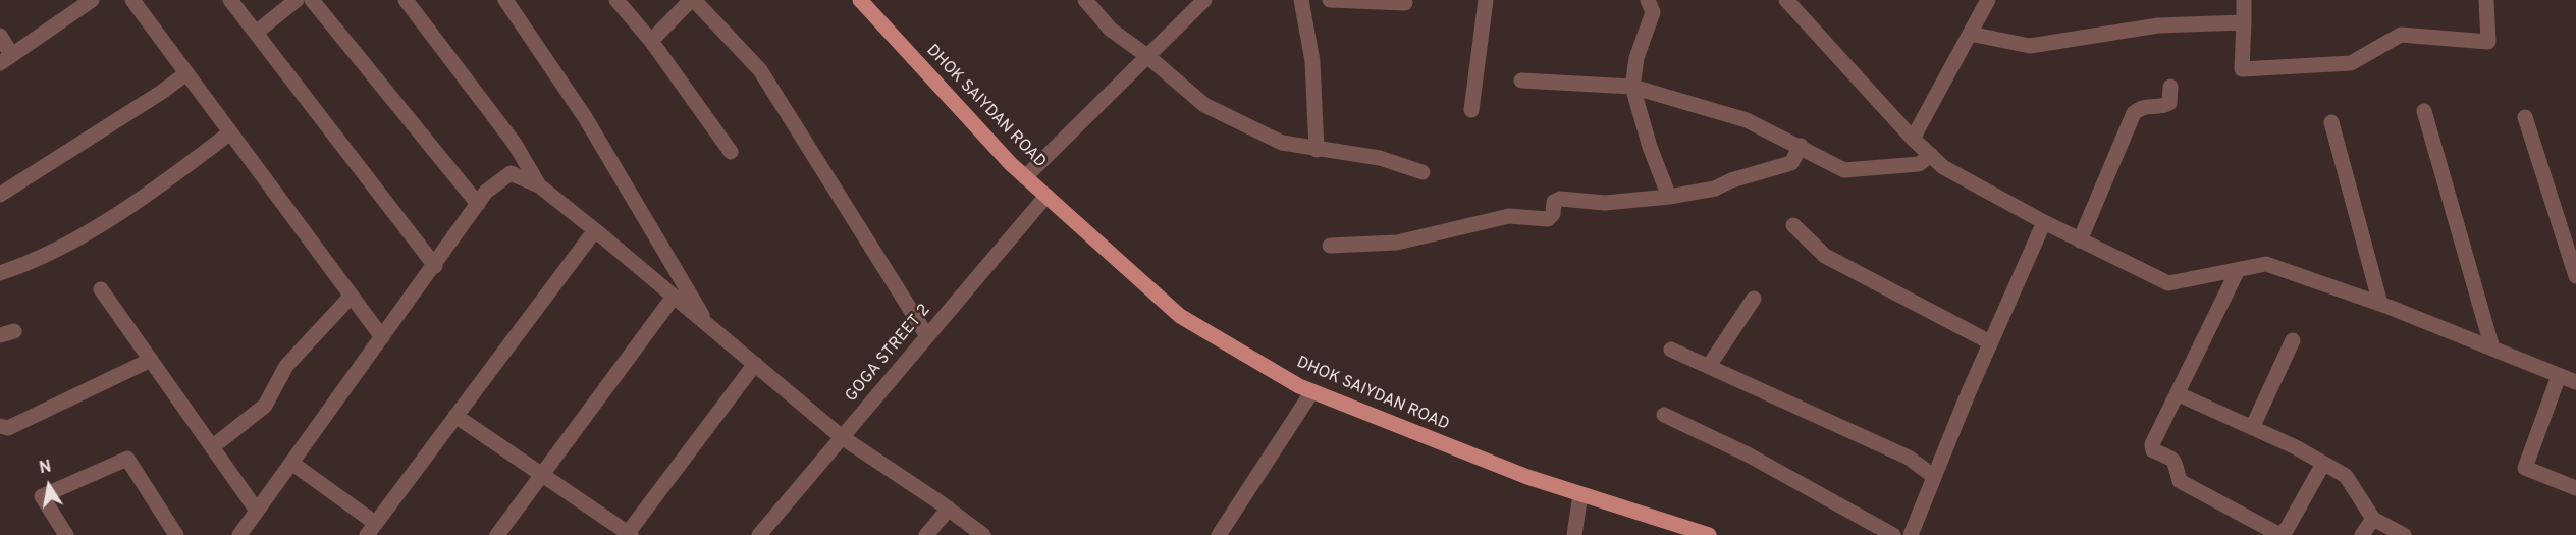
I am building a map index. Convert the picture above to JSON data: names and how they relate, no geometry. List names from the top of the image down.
{
  "streets": {
    "main road": ["DHOK SAIYDAN ROAD"],
    "street": ["GOGA STREET 2"]
  },
  "crossings": [
    ["DHOK SAIYDAN ROAD", "GOGA STREET 2"]
  ],
  "north": "top"
}
